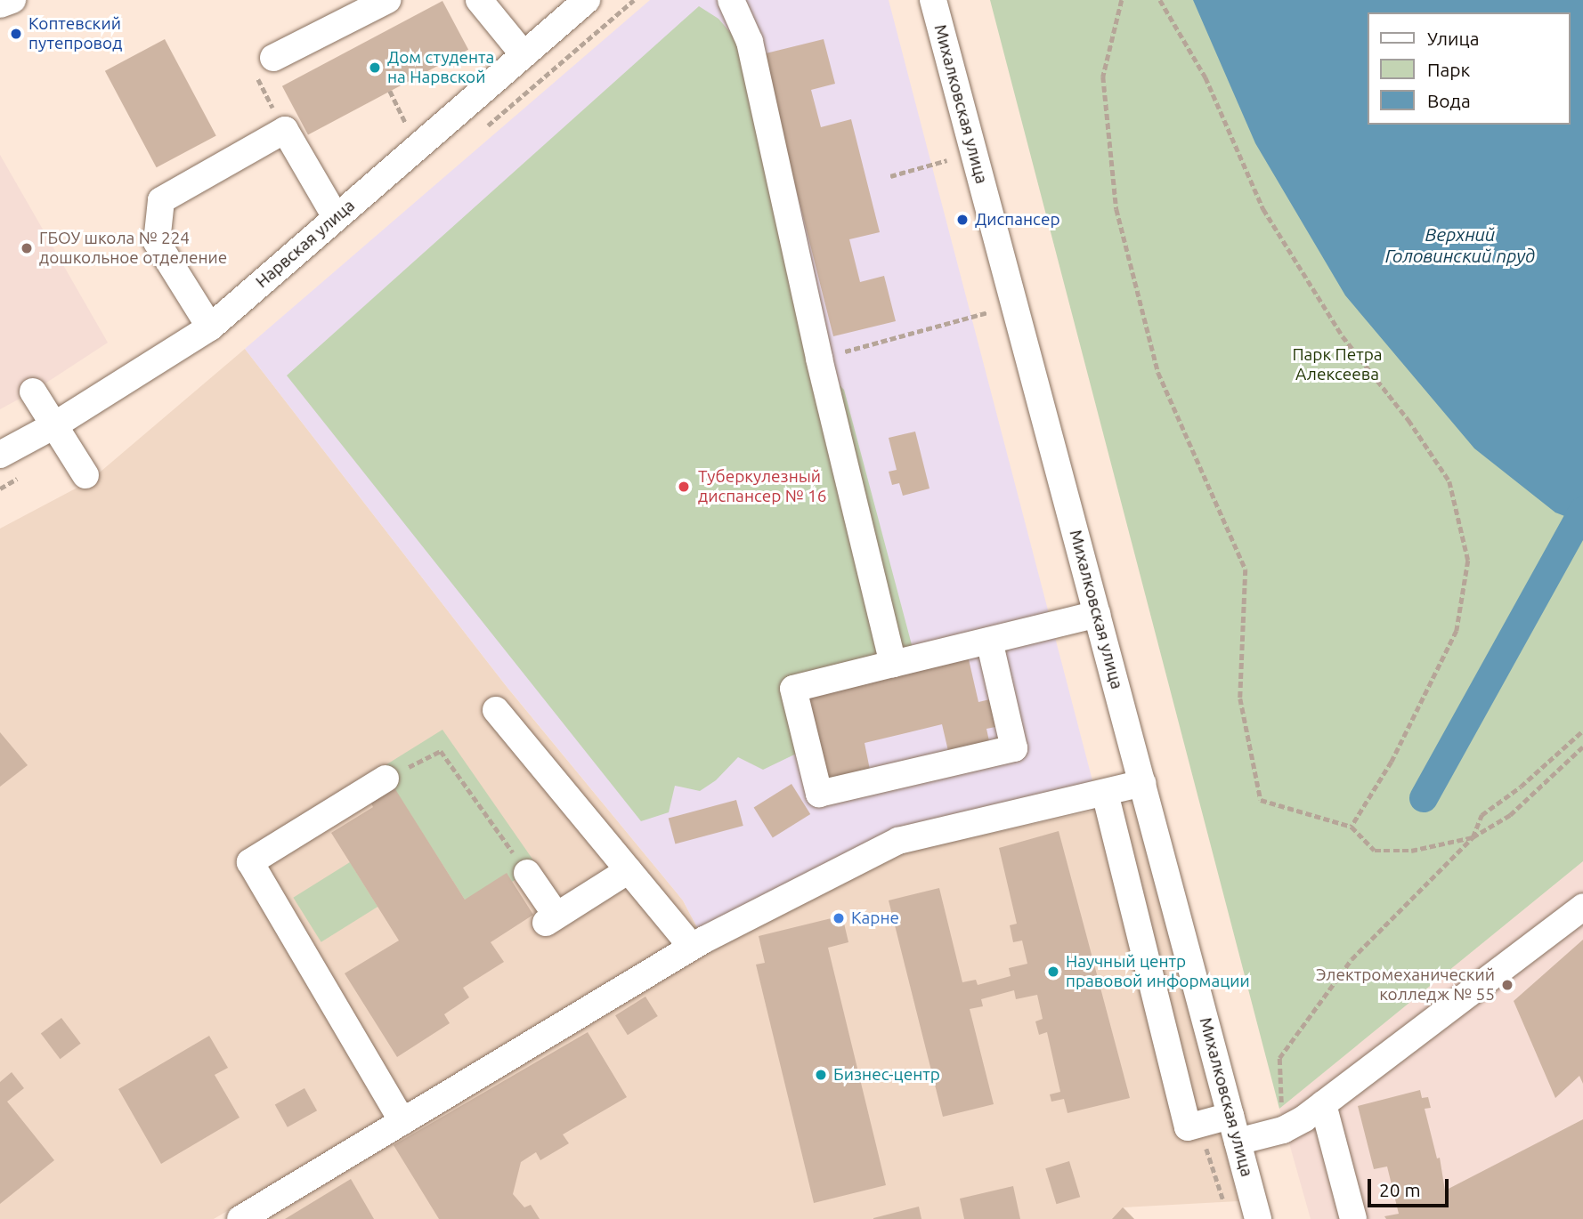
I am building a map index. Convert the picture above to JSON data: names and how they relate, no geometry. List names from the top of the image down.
{
  "streets": {
    "street": ["Михалковская улица", "Нарвская улица"]
  },
  "water": ["Верхний Головинский пруд"],
  "parks": ["Парк Петра Алексеева"],
  "places": [
    "Коптевский путепровод",
    "Дом студента на Нарвской",
    "Диспансер",
    "ГБОУ школа № 224 дошкольное отделение",
    "Туберкулезный диспансер № 16",
    "Карне",
    "Научный центр правовой информации",
    "Электромеханический колледж № 55",
    "Бизнес-центр"
  ],
  "legend": ["Улица", "Парк", "Вода"],
  "scale_bar": "20 m"
}
